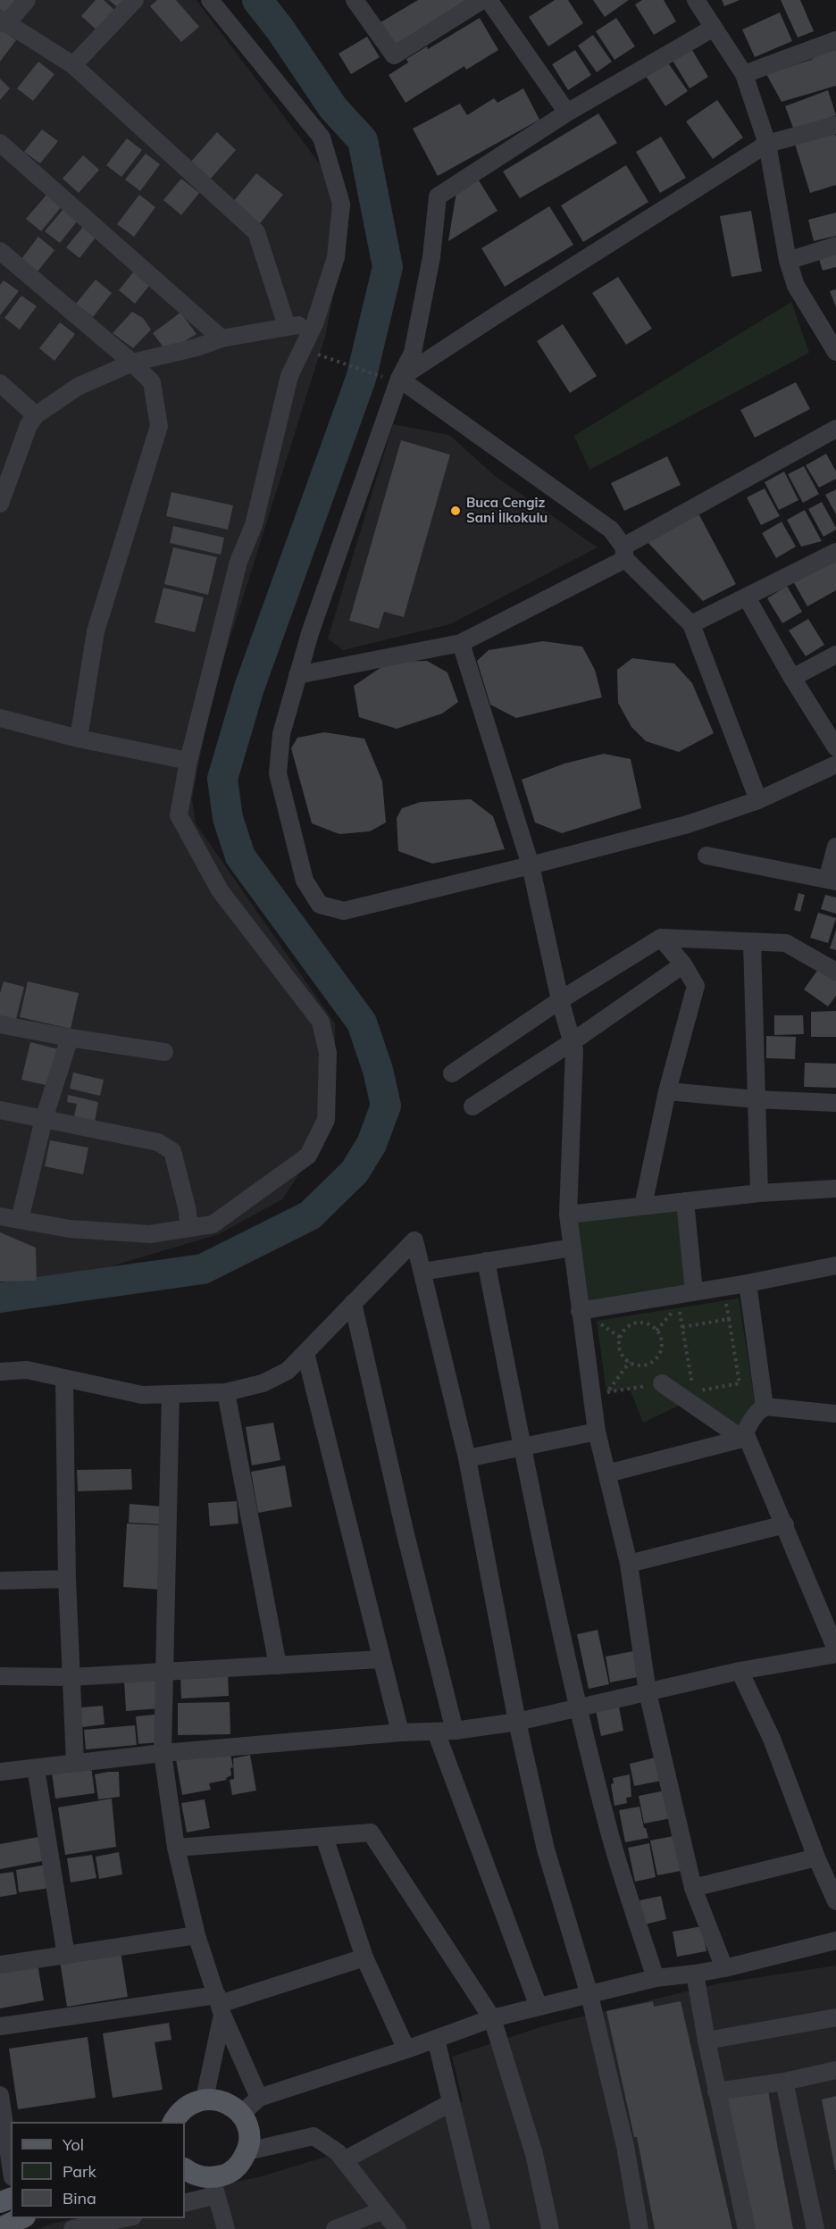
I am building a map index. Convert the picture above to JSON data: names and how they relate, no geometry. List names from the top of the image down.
{
  "places": ["Buca Cengiz Sani İlkokulu"],
  "legend": ["Yol", "Park", "Bina"]
}
